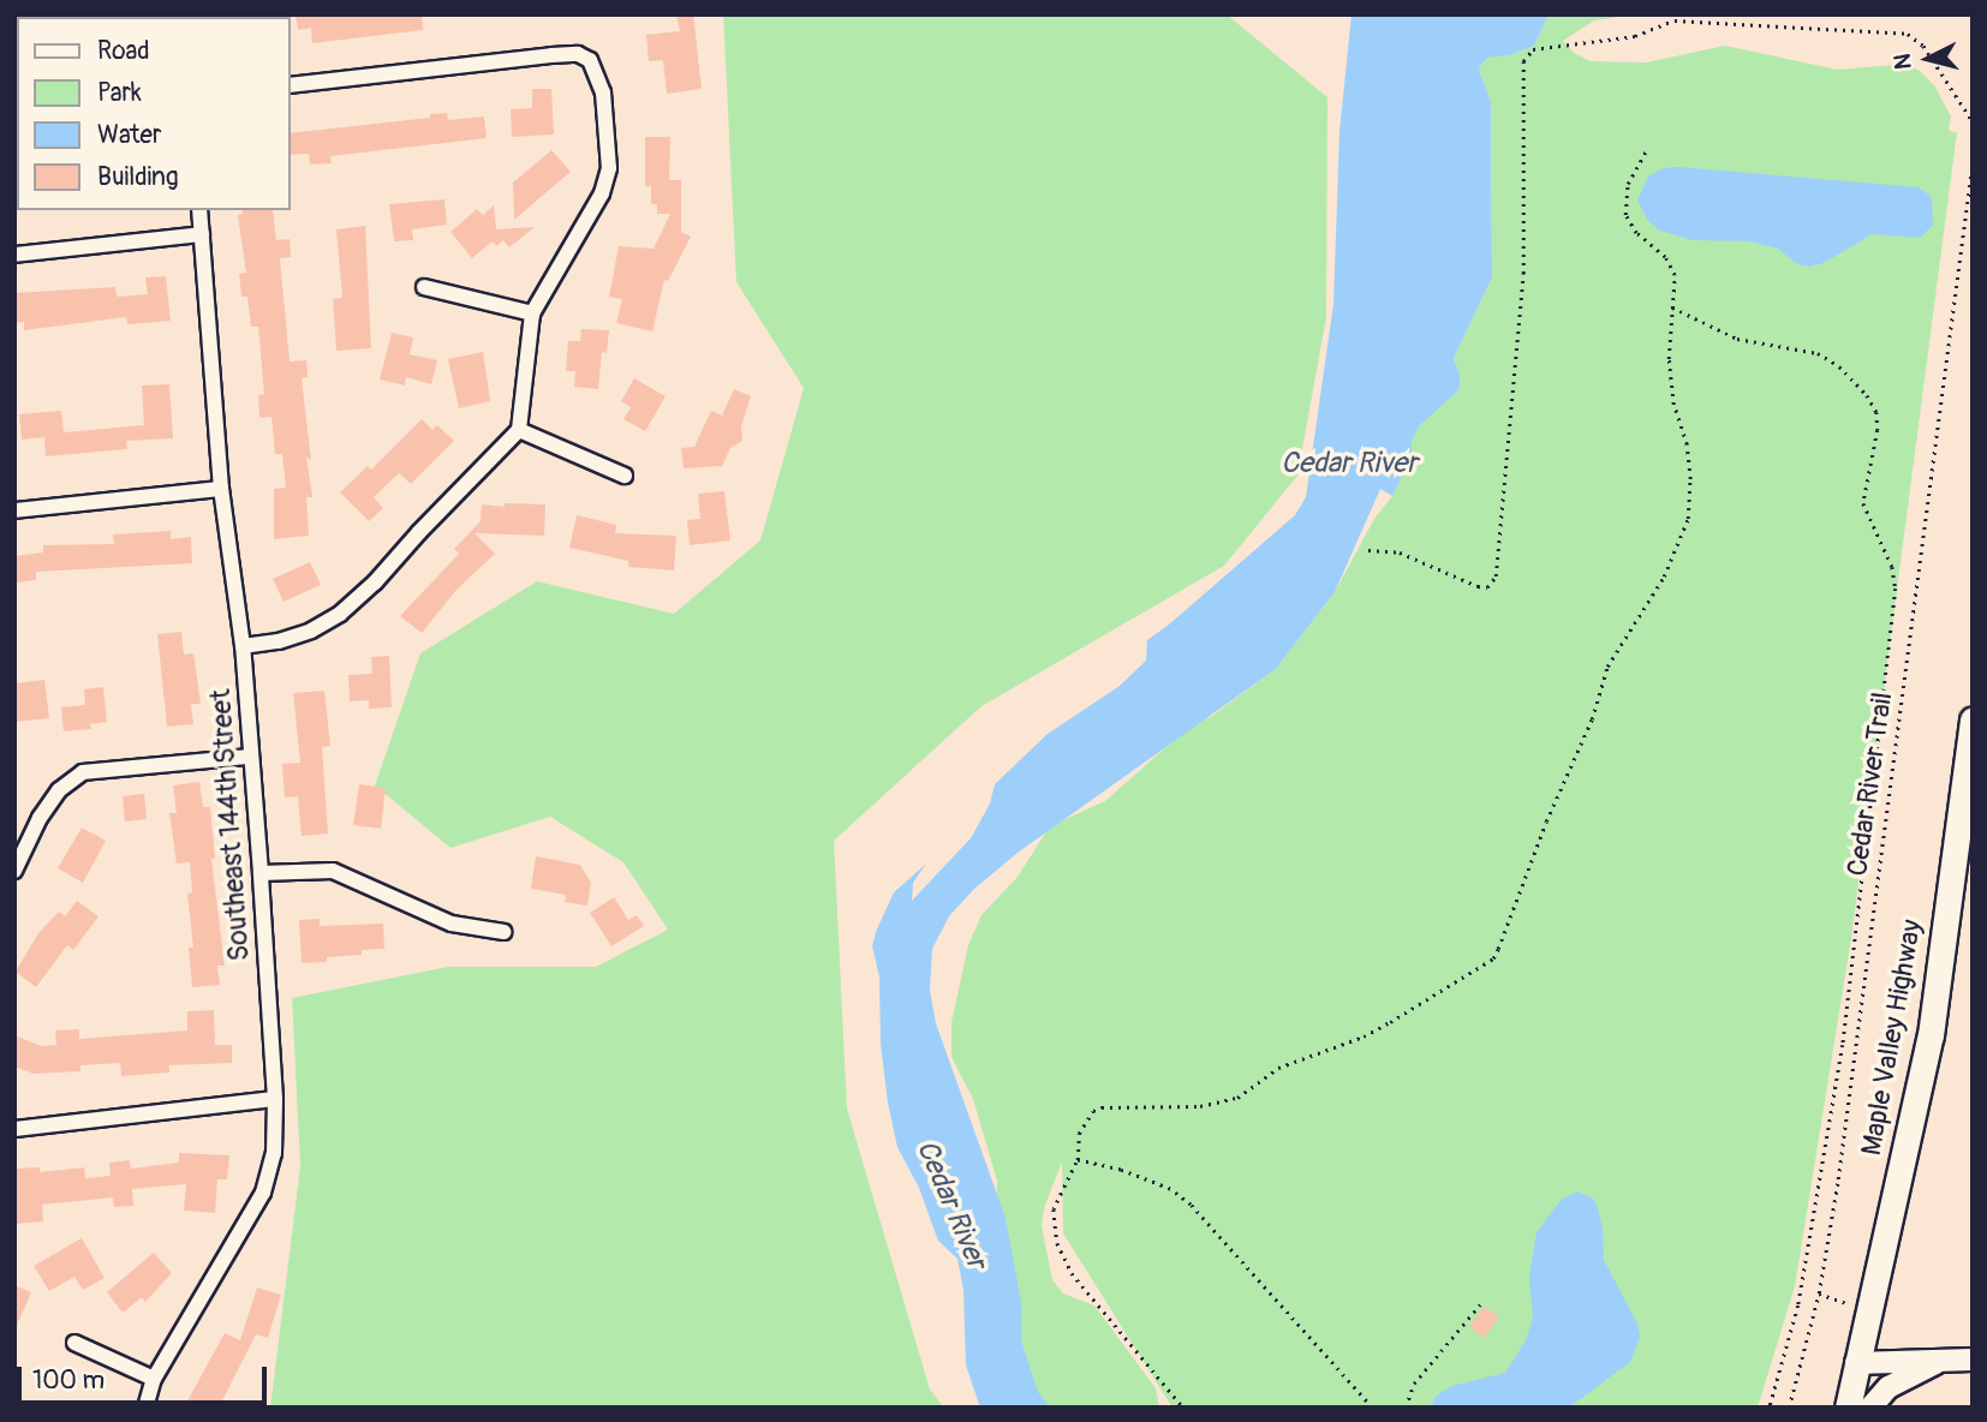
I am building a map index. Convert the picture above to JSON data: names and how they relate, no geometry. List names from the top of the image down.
{
  "streets": {
    "main road": ["Maple Valley Highway"],
    "street": ["Southeast 144th Street"],
    "path": ["Cedar River Trail"]
  },
  "water": ["Cedar River"],
  "legend": [
    "Road",
    "Park",
    "Water",
    "Building"
  ],
  "scale_bar": "100 m",
  "north": "left"
}
